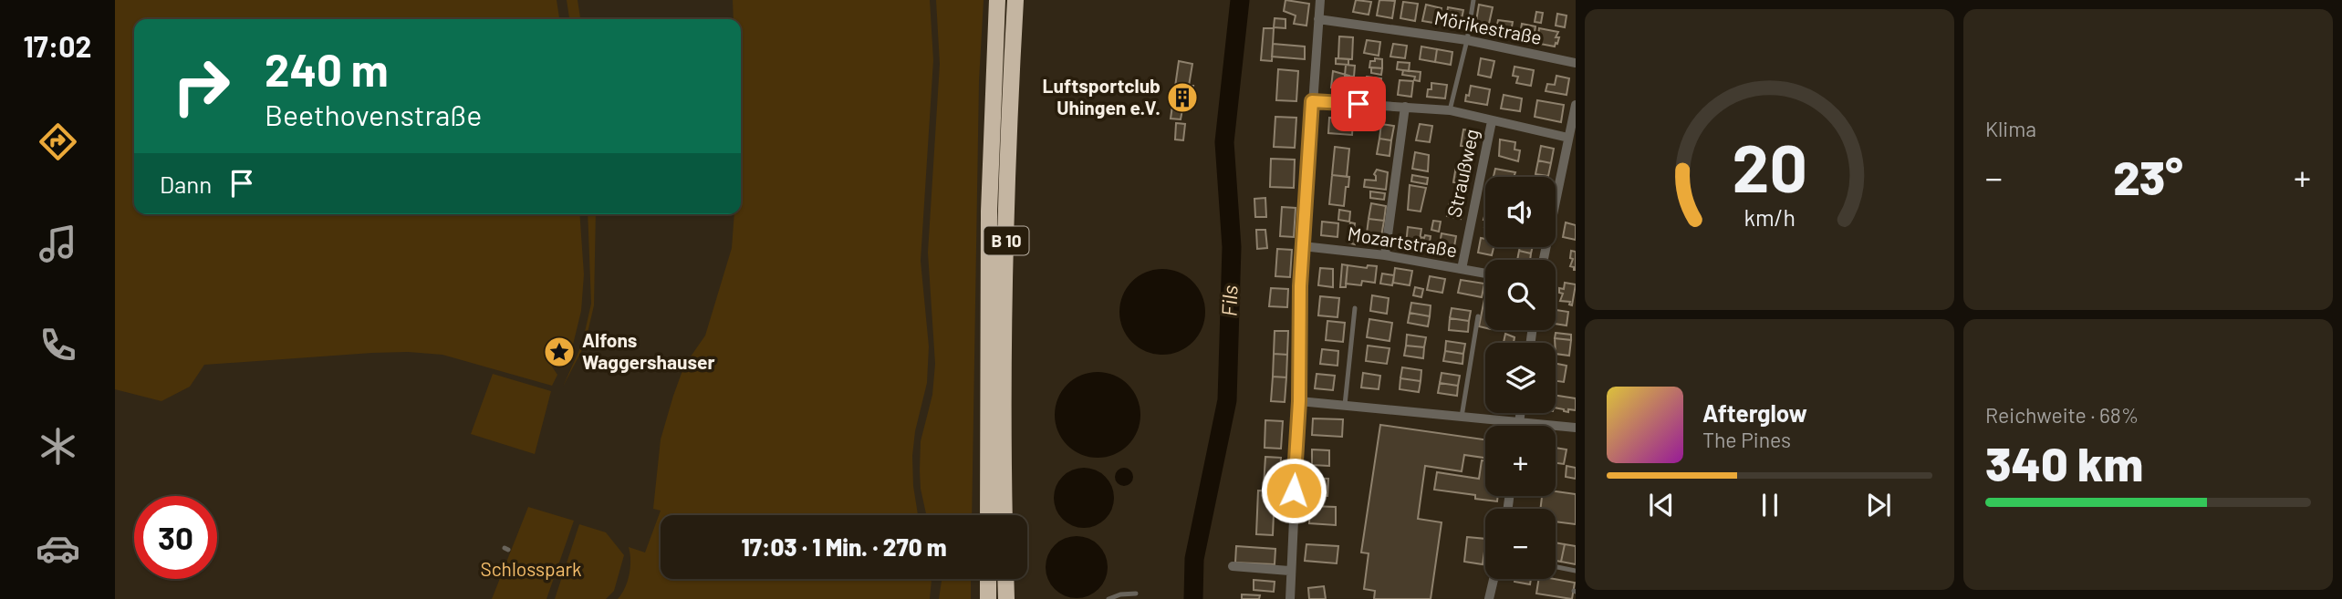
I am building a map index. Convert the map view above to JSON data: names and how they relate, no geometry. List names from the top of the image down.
{
  "streets": {
    "highway": ["B 10"],
    "street": ["Mörikestraße", "Straußweg", "Mozartstraße"]
  },
  "crossings": [
    ["Straußweg", "Mozartstraße"]
  ],
  "water": ["Fils"],
  "parks": ["Schlosspark"],
  "places": {
    "building": ["Luftsportclub Uhingen e.V."],
    "place": ["Alfons Waggershauser"]
  },
  "page": {
    "tabs": "17:02",
    "tile": [
      "Klima",
      ["Reichweite · 68%", "340 km"]
    ],
    "turn": ["240 m", "Beethovenstraße"],
    "heat": ["−", "23°", "+"],
    "then": "Dann",
    "map_buttons": ["+", "−"],
    "song": ["Afterglow", "The Pines"],
    "limit": "30",
    "trip": "17:03 · 1 Min. · 270 m",
    "gauge": ["20", "km/h"]
  }
}
